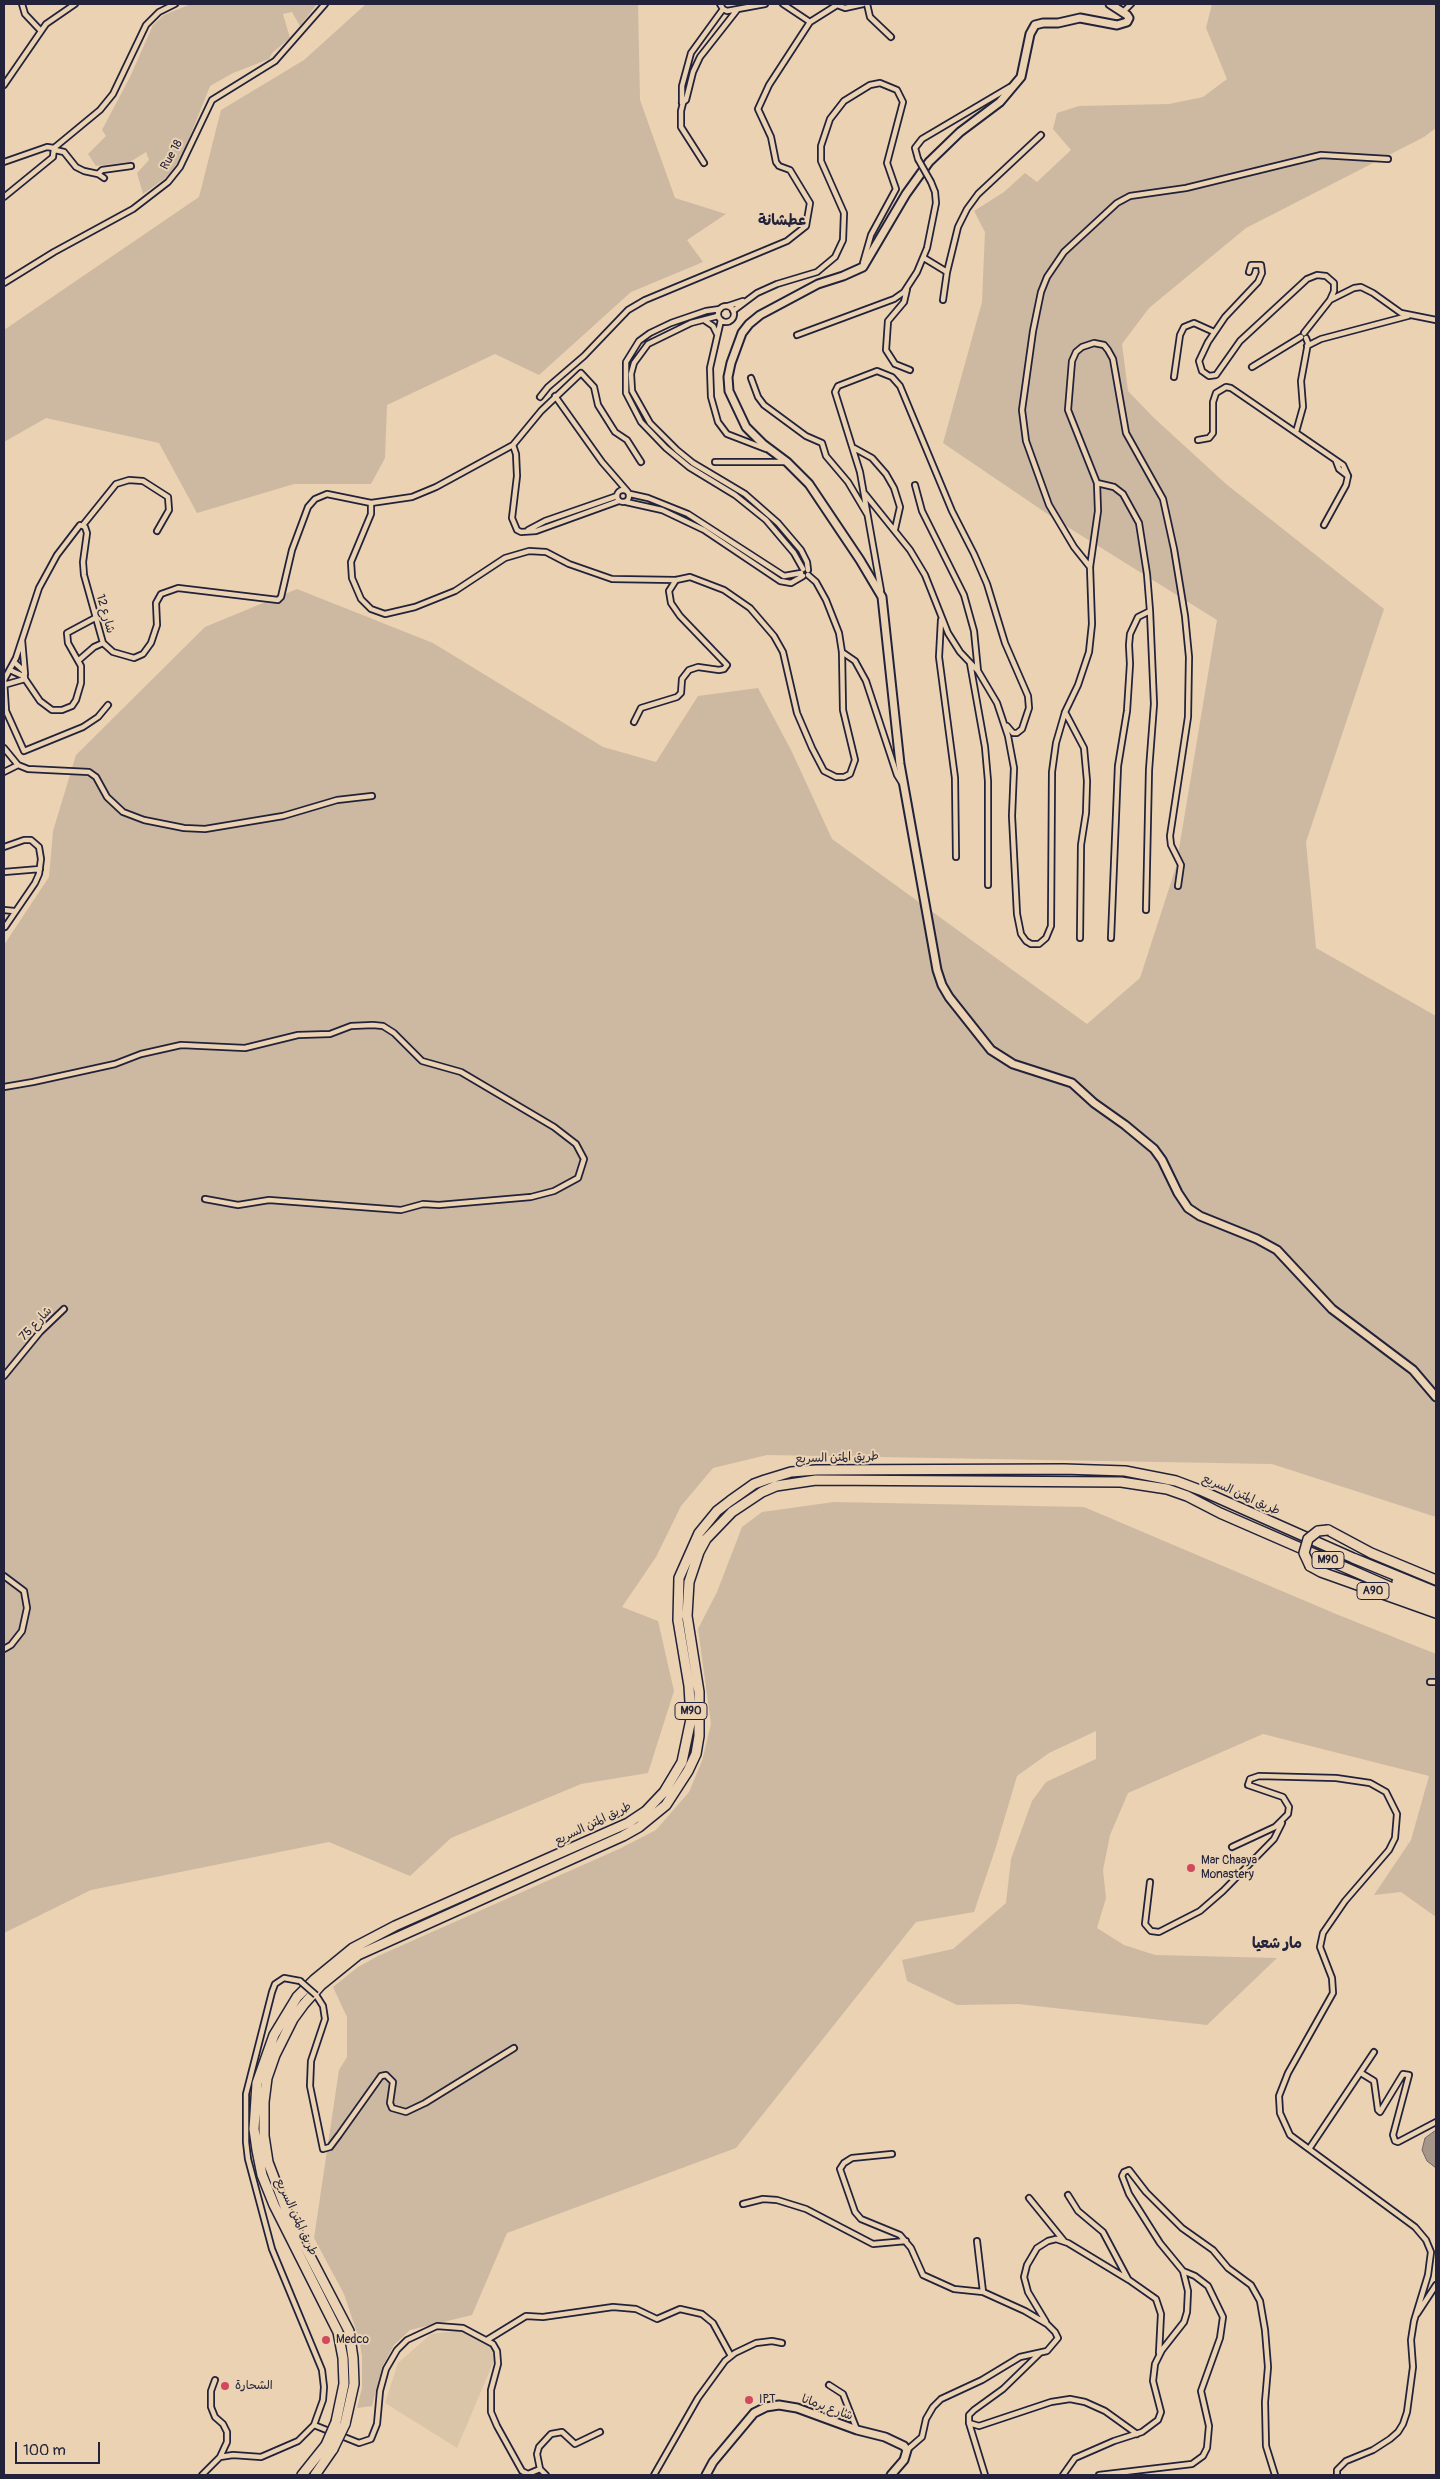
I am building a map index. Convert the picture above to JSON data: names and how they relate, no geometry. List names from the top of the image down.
{
  "streets": {
    "highway": ["طريق المتن السريع", "M90", "A90"],
    "main road": ["شارع برمانا"],
    "street": ["Rue 18", "شارع 12", "شارع 75"]
  },
  "crossings": [
    ["طريق المتن السريع", "A90"]
  ],
  "districts": ["عطشانة", "مار شعيا"],
  "places": [
    "Mar Chaaya Monastery",
    "Medco",
    "الشحارة",
    "IPT"
  ],
  "scale_bar": "100 m"
}
